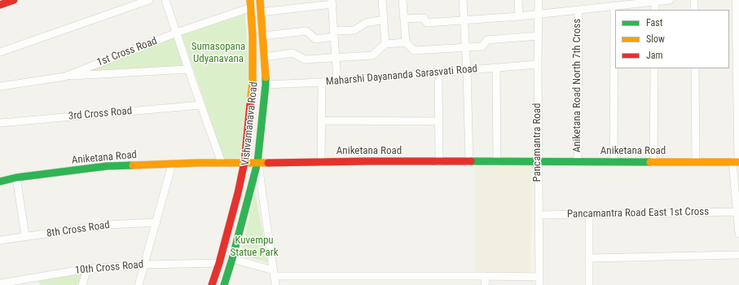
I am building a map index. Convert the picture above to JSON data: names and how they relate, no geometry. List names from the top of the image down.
{
  "streets": {
    "street": [
      "1st Cross Road",
      "Maharshi Dayananda Sarasvati Road",
      "Aniketana Road North 7th Cross",
      "3rd Cross Road",
      "Vishvamanava Road",
      "Pancamantra Road",
      "Aniketana Road",
      "Pancamantra Road East 1st Cross",
      "8th Cross Road",
      "10th Cross Road"
    ]
  },
  "crossings": [
    ["1st Cross Road", "Vishvamanava Road"],
    ["Maharshi Dayananda Sarasvati Road", "Vishvamanava Road"],
    ["Maharshi Dayananda Sarasvati Road", "Pancamantra Road"],
    ["Aniketana Road North 7th Cross", "Aniketana Road"],
    ["Vishvamanava Road", "Aniketana Road"],
    ["Vishvamanava Road", "10th Cross Road"],
    ["Pancamantra Road", "Aniketana Road"],
    ["Pancamantra Road", "Pancamantra Road East 1st Cross"]
  ],
  "parks": ["Sumasopana Udyanavana", "Kuvempu Statue Park"],
  "legend": ["Fast", "Slow", "Jam"]
}
